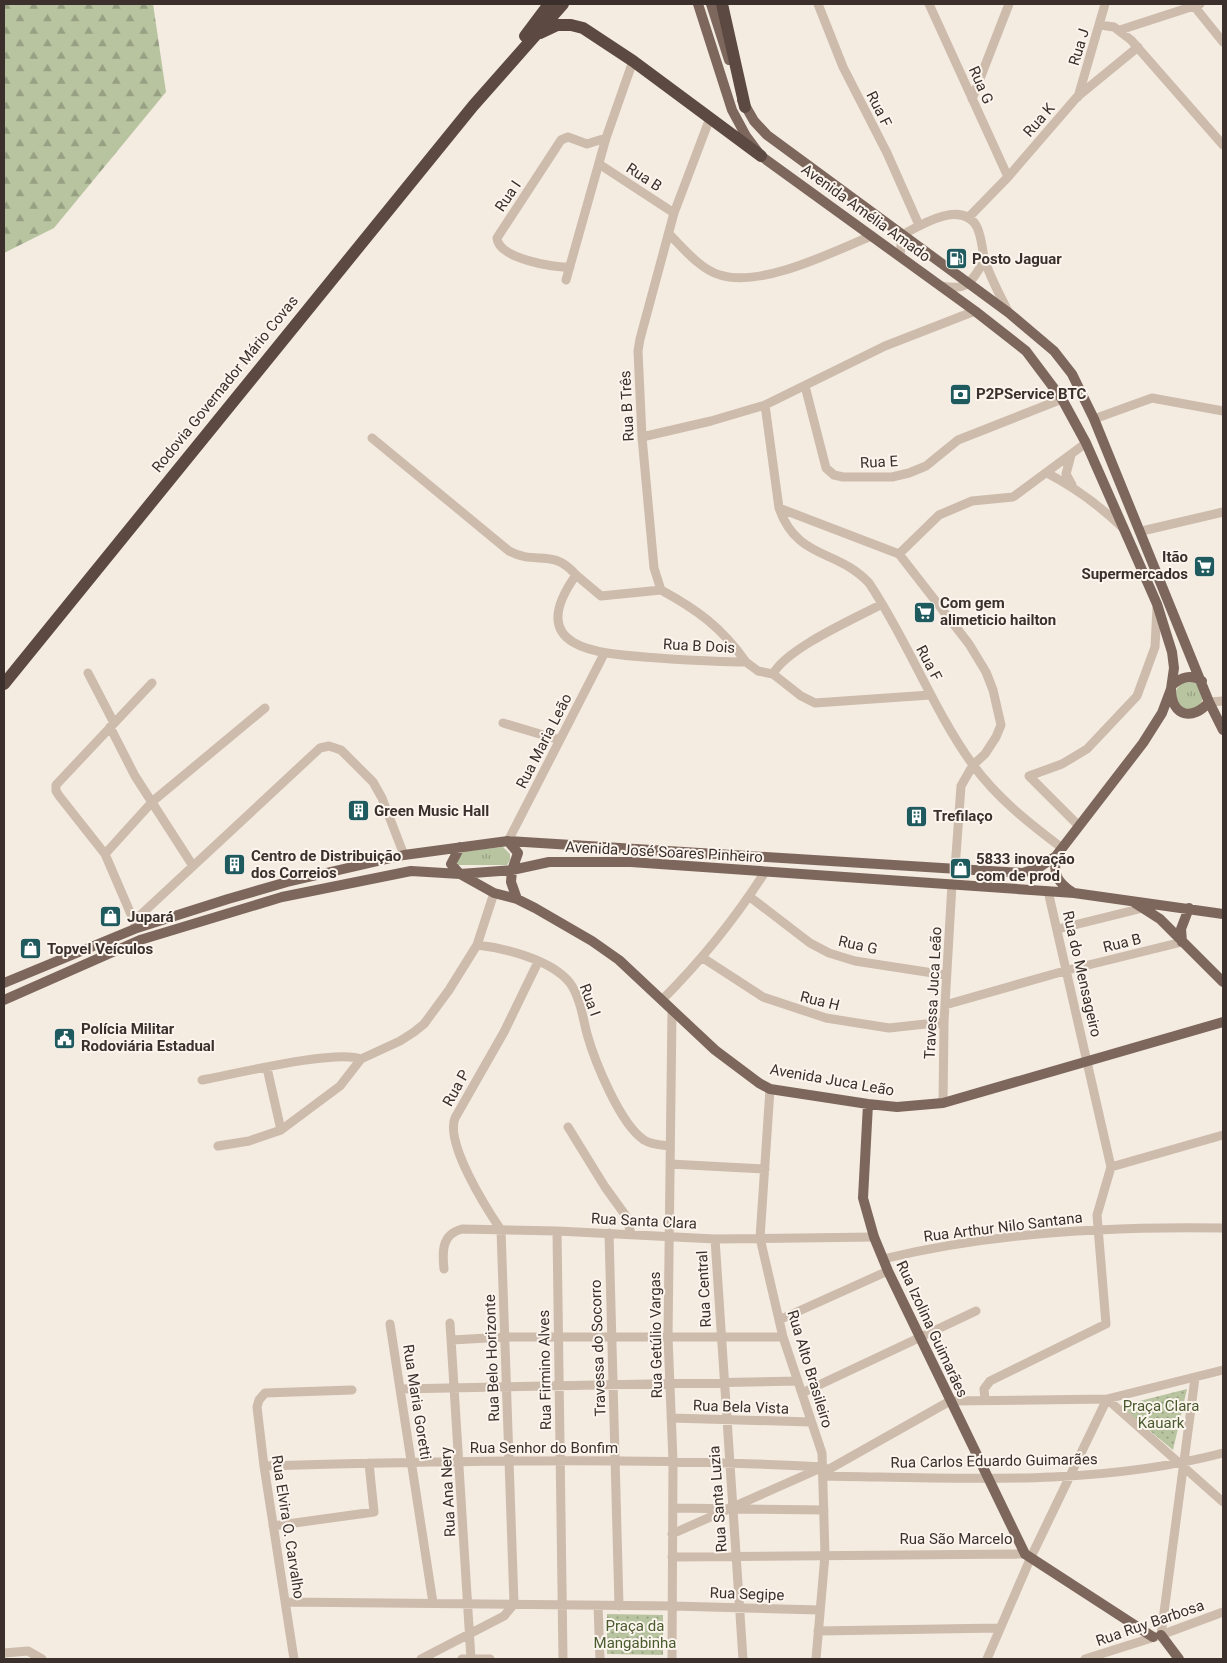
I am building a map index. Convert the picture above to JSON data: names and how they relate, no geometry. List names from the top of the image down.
{
  "streets": {
    "highway": ["Rodovia Governador Mário Covas"],
    "main road": [
      "Avenida Amélia Amado",
      "Avenida José Soares Pinheiro",
      "Avenida Juca Leão",
      "Rua Izolina Guimarães",
      "Rua São Marcelo"
    ],
    "street": [
      "Rua J",
      "Rua G",
      "Rua F",
      "Rua K",
      "Rua B",
      "Rua I",
      "Rua B Três",
      "Rua E",
      "Rua B Dois",
      "Rua Maria Leão",
      "Rua do Mensageiro",
      "Travessa Juca Leão",
      "Rua H",
      "Rua P",
      "Rua Santa Clara",
      "Rua Arthur Nilo Santana",
      "Rua Central",
      "Rua Getúlio Vargas",
      "Travessa do Socorro",
      "Rua Belo Horizonte",
      "Rua Alto Brasileiro",
      "Rua Firmino Alves",
      "Rua Maria Goretti",
      "Rua Bela Vista",
      "Rua Senhor do Bonfim",
      "Rua Carlos Eduardo Guimarães",
      "Rua Ana Nery",
      "Rua Santa Luzia",
      "Rua Elvira O. Carvalho",
      "Rua Segipe",
      "Rua Ruy Barbosa"
    ]
  },
  "crossings": [
    ["Rua J", "Rua K"],
    ["Rua G", "Rua K"],
    ["Rua G", "Travessa Juca Leão"],
    ["Rua F", "Avenida Amélia Amado"],
    ["Rua F", "Rua B Dois"],
    ["Rua F", "Avenida José Soares Pinheiro"],
    ["Rua B", "Rua B Três"],
    ["Rua B", "Rua do Mensageiro"],
    ["Rua I", "Rua P"],
    ["Rua I", "Rua Getúlio Vargas"],
    ["Avenida Amélia Amado", "Rua E"],
    ["Avenida Amélia Amado", "Avenida José Soares Pinheiro"],
    ["Rua B Dois", "Rua Maria Leão"],
    ["Rua Maria Leão", "Avenida José Soares Pinheiro"],
    ["Avenida José Soares Pinheiro", "Rua do Mensageiro"],
    ["Avenida José Soares Pinheiro", "Travessa Juca Leão"],
    ["Avenida José Soares Pinheiro", "Avenida Juca Leão"],
    ["Rua do Mensageiro", "Avenida Juca Leão"],
    ["Travessa Juca Leão", "Rua H"],
    ["Travessa Juca Leão", "Avenida Juca Leão"],
    ["Avenida Juca Leão", "Rua Izolina Guimarães"],
    ["Avenida Juca Leão", "Rua Getúlio Vargas"],
    ["Avenida Juca Leão", "Rua Alto Brasileiro"],
    ["Rua P", "Rua Santa Clara"],
    ["Rua P", "Rua Belo Horizonte"],
    ["Rua Santa Clara", "Rua Central"],
    ["Rua Santa Clara", "Rua Izolina Guimarães"],
    ["Rua Santa Clara", "Rua Getúlio Vargas"],
    ["Rua Santa Clara", "Travessa do Socorro"],
    ["Rua Santa Clara", "Rua Belo Horizonte"],
    ["Rua Santa Clara", "Rua Alto Brasileiro"],
    ["Rua Santa Clara", "Rua Firmino Alves"],
    ["Rua Arthur Nilo Santana", "Rua Izolina Guimarães"],
    ["Rua Central", "Rua Santa Luzia"],
    ["Rua Izolina Guimarães", "Rua Carlos Eduardo Guimarães"],
    ["Rua Izolina Guimarães", "Rua São Marcelo"],
    ["Rua Getúlio Vargas", "Rua Bela Vista"],
    ["Rua Getúlio Vargas", "Rua Senhor do Bonfim"],
    ["Rua Getúlio Vargas", "Rua São Marcelo"],
    ["Rua Getúlio Vargas", "Rua Segipe"],
    ["Travessa do Socorro", "Rua Senhor do Bonfim"],
    ["Travessa do Socorro", "Rua Segipe"],
    ["Rua Belo Horizonte", "Rua Senhor do Bonfim"],
    ["Rua Belo Horizonte", "Rua Segipe"],
    ["Rua Alto Brasileiro", "Rua Bela Vista"],
    ["Rua Alto Brasileiro", "Rua Senhor do Bonfim"],
    ["Rua Alto Brasileiro", "Rua Carlos Eduardo Guimarães"],
    ["Rua Alto Brasileiro", "Rua São Marcelo"],
    ["Rua Alto Brasileiro", "Rua Segipe"],
    ["Rua Firmino Alves", "Rua Senhor do Bonfim"],
    ["Rua Firmino Alves", "Rua Segipe"],
    ["Rua Maria Goretti", "Rua Senhor do Bonfim"],
    ["Rua Maria Goretti", "Rua Segipe"],
    ["Rua Bela Vista", "Rua Santa Luzia"],
    ["Rua Senhor do Bonfim", "Rua Carlos Eduardo Guimarães"],
    ["Rua Senhor do Bonfim", "Rua Ana Nery"],
    ["Rua Senhor do Bonfim", "Rua Santa Luzia"],
    ["Rua Senhor do Bonfim", "Rua Elvira O. Carvalho"],
    ["Rua Ana Nery", "Rua Segipe"],
    ["Rua Santa Luzia", "Rua São Marcelo"],
    ["Rua Santa Luzia", "Rua Segipe"],
    ["Rua Elvira O. Carvalho", "Rua Segipe"],
    ["Rua São Marcelo", "Rua Ruy Barbosa"]
  ],
  "parks": ["Praça Clara Kauark", "Praça da Mangabinha"],
  "places": {
    "fuel station": ["Posto Jaguar"],
    "bank": ["P2PService BTC"],
    "supermarket": ["Itão Supermercados", "Com gem alimeticio hailton"],
    "building": ["Green Music Hall", "Trefilaço", "Centro de Distribuição dos Correios"],
    "shop": ["5833 inovação com de prod", "Jupará", "Topvel Veículos"],
    "public building": ["Polícia Militar Rodoviária Estadual"]
  }
}
